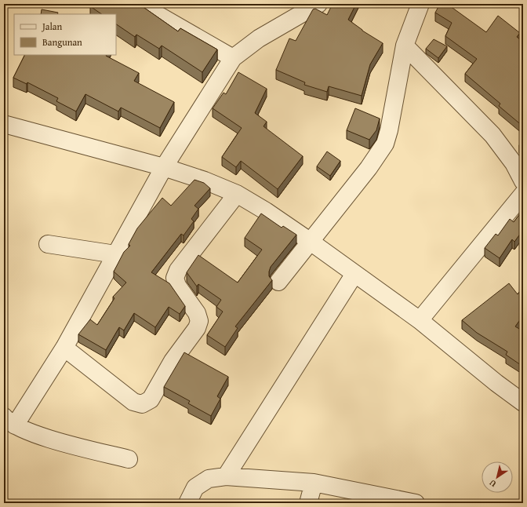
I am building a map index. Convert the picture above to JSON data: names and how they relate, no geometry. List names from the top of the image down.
{
  "legend": ["Jalan", "Bangunan"],
  "north": "bottom left"
}
